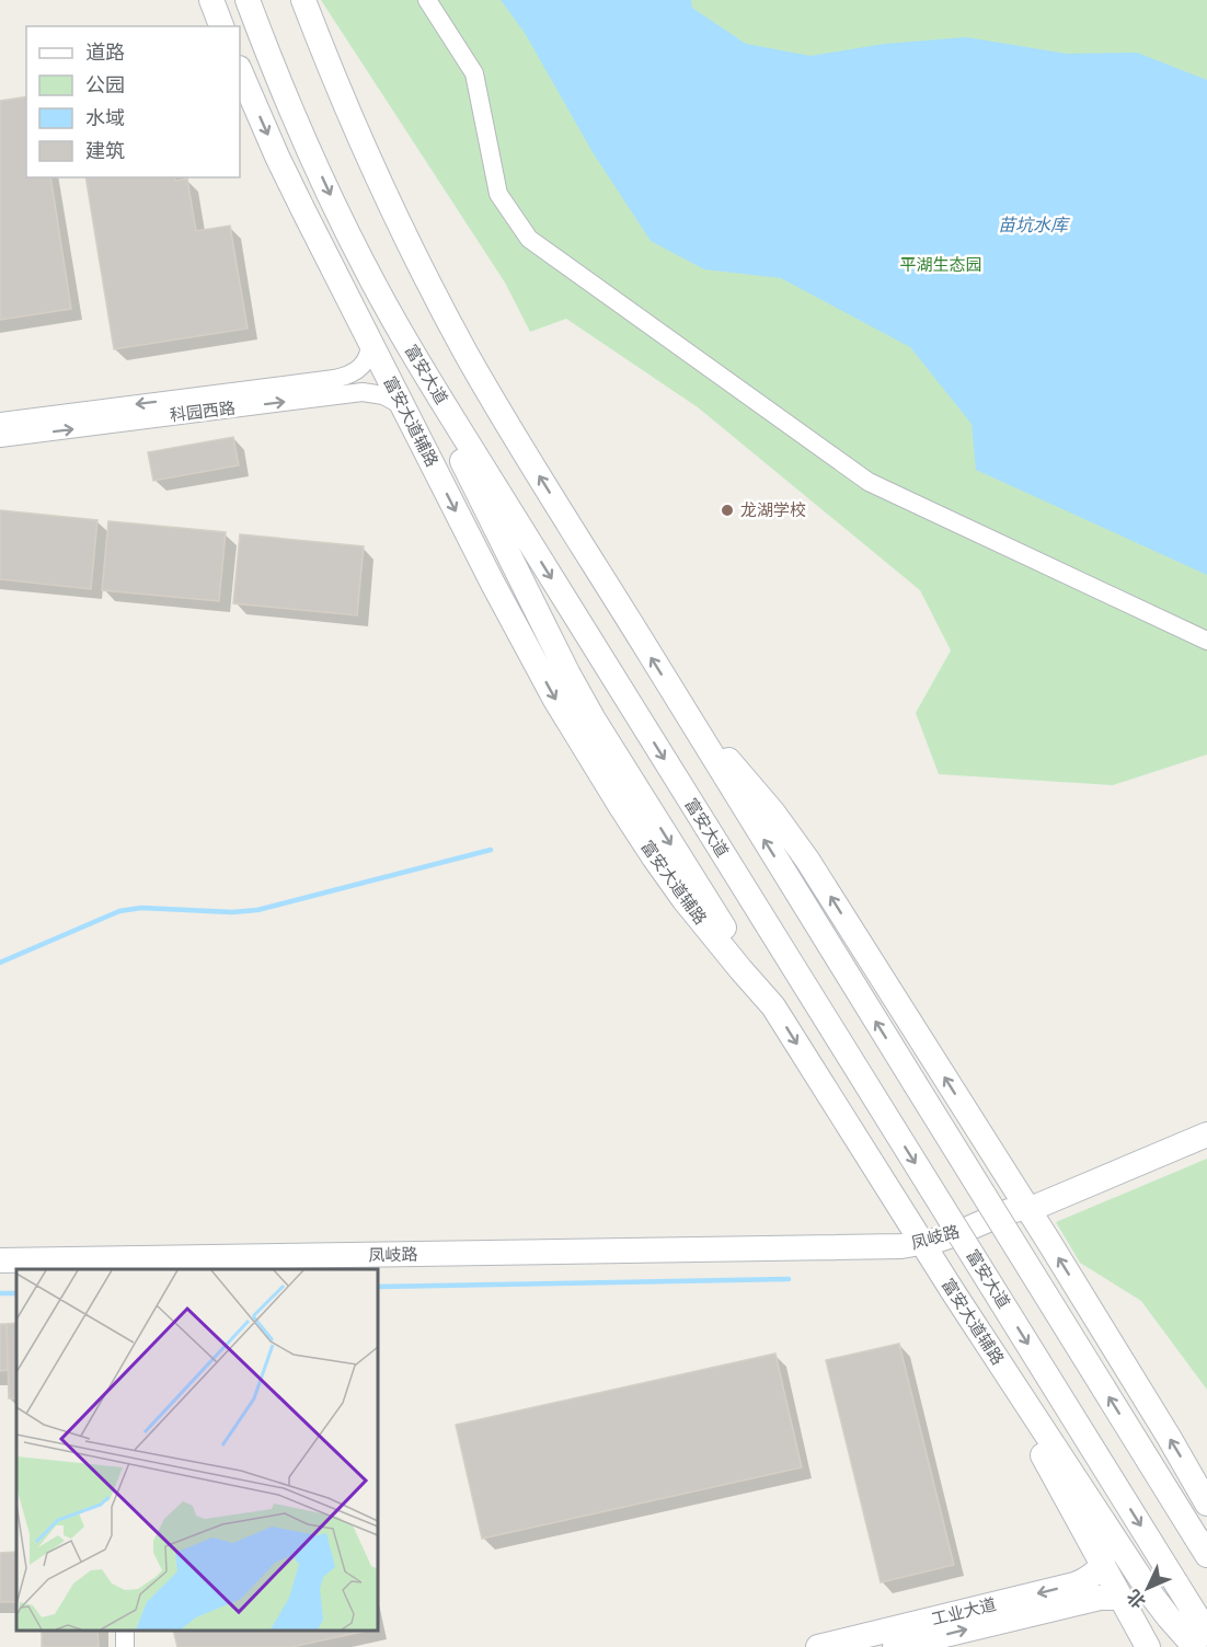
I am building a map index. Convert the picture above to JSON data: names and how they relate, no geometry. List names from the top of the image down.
{
  "streets": {
    "main road": [
      "富安大道",
      "富安大道辅路",
      "凤岐路",
      "工业大道"
    ],
    "street": ["科园西路"]
  },
  "crossings": [
    ["科园西路", "富安大道辅路"],
    ["富安大道辅路", "凤岐路"]
  ],
  "water": ["苗坑水库"],
  "parks": ["平湖生态园"],
  "places": ["龙湖学校"],
  "legend": [
    "道路",
    "公园",
    "水域",
    "建筑"
  ],
  "north": "bottom left"
}
